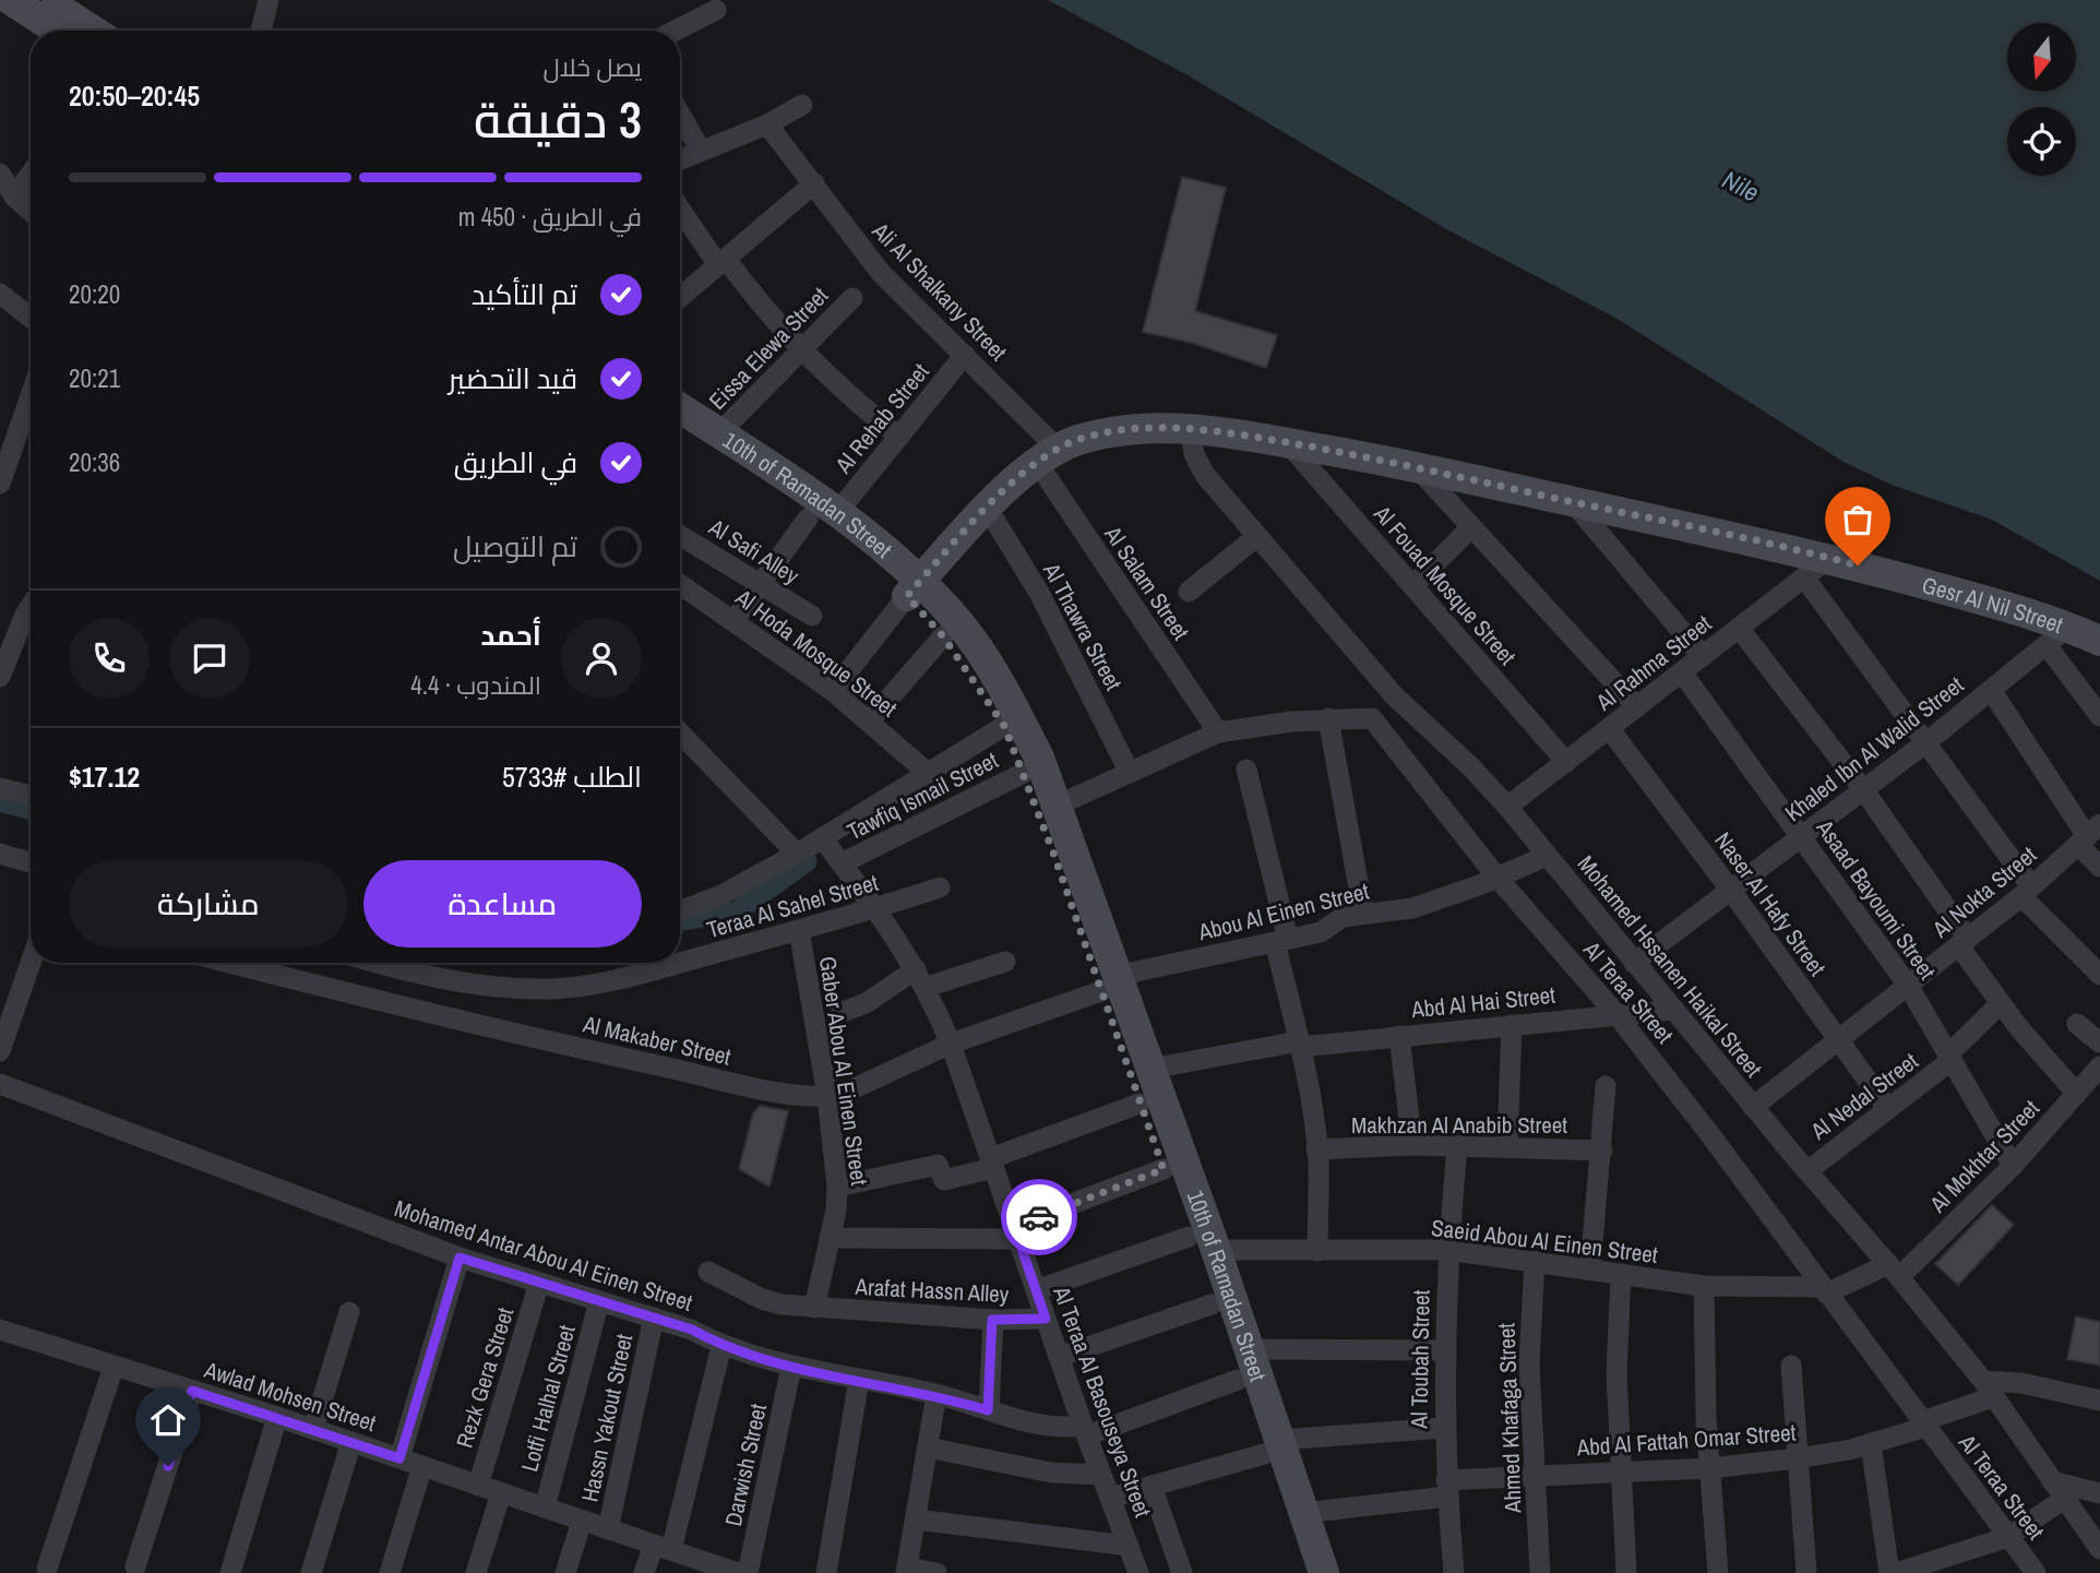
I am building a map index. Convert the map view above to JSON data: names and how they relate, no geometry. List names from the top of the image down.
{
  "streets": {
    "main road": ["10th of Ramadan Street", "Gesr Al Nil Street"],
    "street": [
      "Ali Al Shalkany Street",
      "Eissa Elewa Street",
      "Al Rehab Street",
      "Al Safi Alley",
      "Al Salam Street",
      "Al Fouad Mosque Street",
      "Al Thawra Street",
      "Al Hoda Mosque Street",
      "Al Rahma Street",
      "Khaled Ibn Al Walid Street",
      "Tawfiq Ismail Street",
      "Al Nokta Street",
      "Asaad Bayoumi Street",
      "Naser Al Hafy Street",
      "Teraa Al Sahel Street",
      "Abou Al Einen Street",
      "Mohamed Hssanen Haikal Street",
      "Al Teraa Street",
      "Abd Al Hai Street",
      "Al Makaber Street",
      "Gaber Abou Al Einen Street",
      "Al Nedal Street",
      "Makhzan Al Anabib Street",
      "Al Mokhtar Street",
      "Saeid Abou Al Einen Street",
      "Mohamed Antar Abou Al Einen Street",
      "Arafat Hassn Alley",
      "Al Toubah Street",
      "Rezk Gera Street",
      "Awlad Mohsen Street",
      "Lotfi Halhal Street",
      "Al Teraa Al Basouseya Street",
      "Hassn Yakout Street",
      "Ahmed Khafaga Street",
      "Abd Al Fattah Omar Street",
      "Darwish Street"
    ]
  },
  "crossings": [
    ["Ali Al Shalkany Street", "Al Rehab Street"],
    ["Ali Al Shalkany Street", "Al Salam Street"],
    ["Ali Al Shalkany Street", "Gesr Al Nil Street"],
    ["Eissa Elewa Street", "10th of Ramadan Street"],
    ["Al Rehab Street", "10th of Ramadan Street"],
    ["Al Rehab Street", "Al Safi Alley"],
    ["Al Rehab Street", "Al Hoda Mosque Street"],
    ["10th of Ramadan Street", "Gesr Al Nil Street"],
    ["10th of Ramadan Street", "Tawfiq Ismail Street"],
    ["10th of Ramadan Street", "Teraa Al Sahel Street"],
    ["10th of Ramadan Street", "Abou Al Einen Street"],
    ["10th of Ramadan Street", "Al Teraa Street"],
    ["10th of Ramadan Street", "Abd Al Hai Street"],
    ["10th of Ramadan Street", "Al Makaber Street"],
    ["10th of Ramadan Street", "Saeid Abou Al Einen Street"],
    ["10th of Ramadan Street", "Mohamed Antar Abou Al Einen Street"],
    ["10th of Ramadan Street", "Abd Al Fattah Omar Street"],
    ["Al Salam Street", "Gesr Al Nil Street"],
    ["Al Salam Street", "Al Teraa Street"],
    ["Al Fouad Mosque Street", "Gesr Al Nil Street"],
    ["Al Fouad Mosque Street", "Al Rahma Street"],
    ["Gesr Al Nil Street", "Al Thawra Street"],
    ["Gesr Al Nil Street", "Al Rahma Street"],
    ["Gesr Al Nil Street", "Khaled Ibn Al Walid Street"],
    ["Gesr Al Nil Street", "Mohamed Hssanen Haikal Street"],
    ["Al Thawra Street", "Al Teraa Street"],
    ["Al Hoda Mosque Street", "Teraa Al Sahel Street"],
    ["Al Rahma Street", "Asaad Bayoumi Street"],
    ["Al Rahma Street", "Naser Al Hafy Street"],
    ["Al Rahma Street", "Mohamed Hssanen Haikal Street"],
    ["Khaled Ibn Al Walid Street", "Asaad Bayoumi Street"],
    ["Khaled Ibn Al Walid Street", "Naser Al Hafy Street"],
    ["Khaled Ibn Al Walid Street", "Mohamed Hssanen Haikal Street"],
    ["Tawfiq Ismail Street", "Al Teraa Al Basouseya Street"],
    ["Al Nokta Street", "Asaad Bayoumi Street"],
    ["Al Nokta Street", "Naser Al Hafy Street"],
    ["Al Nokta Street", "Mohamed Hssanen Haikal Street"],
    ["Asaad Bayoumi Street", "Al Nedal Street"],
    ["Asaad Bayoumi Street", "Al Mokhtar Street"],
    ["Naser Al Hafy Street", "Al Nedal Street"],
    ["Teraa Al Sahel Street", "Gaber Abou Al Einen Street"],
    ["Teraa Al Sahel Street", "Al Teraa Al Basouseya Street"],
    ["Abou Al Einen Street", "Mohamed Hssanen Haikal Street"],
    ["Abou Al Einen Street", "Al Teraa Street"],
    ["Abou Al Einen Street", "Al Makaber Street"],
    ["Mohamed Hssanen Haikal Street", "Abd Al Hai Street"],
    ["Mohamed Hssanen Haikal Street", "Al Nedal Street"],
    ["Mohamed Hssanen Haikal Street", "Al Mokhtar Street"],
    ["Mohamed Hssanen Haikal Street", "Abd Al Fattah Omar Street"],
    ["Al Teraa Street", "Abd Al Hai Street"],
    ["Al Teraa Street", "Al Mokhtar Street"],
    ["Al Teraa Street", "Saeid Abou Al Einen Street"],
    ["Al Teraa Street", "Abd Al Fattah Omar Street"],
    ["Al Makaber Street", "Gaber Abou Al Einen Street"],
    ["Al Makaber Street", "Al Teraa Al Basouseya Street"],
    ["Gaber Abou Al Einen Street", "Arafat Hassn Alley"],
    ["Makhzan Al Anabib Street", "Al Toubah Street"],
    ["Al Mokhtar Street", "Saeid Abou Al Einen Street"],
    ["Saeid Abou Al Einen Street", "Al Toubah Street"],
    ["Saeid Abou Al Einen Street", "Al Teraa Al Basouseya Street"],
    ["Saeid Abou Al Einen Street", "Ahmed Khafaga Street"],
    ["Mohamed Antar Abou Al Einen Street", "Rezk Gera Street"],
    ["Mohamed Antar Abou Al Einen Street", "Lotfi Halhal Street"],
    ["Mohamed Antar Abou Al Einen Street", "Al Teraa Al Basouseya Street"],
    ["Mohamed Antar Abou Al Einen Street", "Hassn Yakout Street"],
    ["Mohamed Antar Abou Al Einen Street", "Darwish Street"],
    ["Arafat Hassn Alley", "Al Teraa Al Basouseya Street"],
    ["Al Toubah Street", "Abd Al Fattah Omar Street"],
    ["Rezk Gera Street", "Awlad Mohsen Street"],
    ["Awlad Mohsen Street", "Lotfi Halhal Street"],
    ["Awlad Mohsen Street", "Hassn Yakout Street"],
    ["Ahmed Khafaga Street", "Abd Al Fattah Omar Street"]
  ],
  "water": ["Nile"],
  "north": "bottom",
  "page": {
    "heading": ["3 دقيقة", "يصل خلال", "20:45–20:50"],
    "panel": [
      "أحمد",
      "المندوب · 4.4",
      "الطلب #5733",
      "$17.12"
    ],
    "bar": "في الطريق · 450 m",
    "list": [
      ["تم التأكيد", "20:20"],
      ["قيد التحضير", "20:21"],
      ["في الطريق", "20:36"],
      "تم التوصيل"
    ],
    "buttons": ["مساعدة", "مشاركة"]
  }
}
